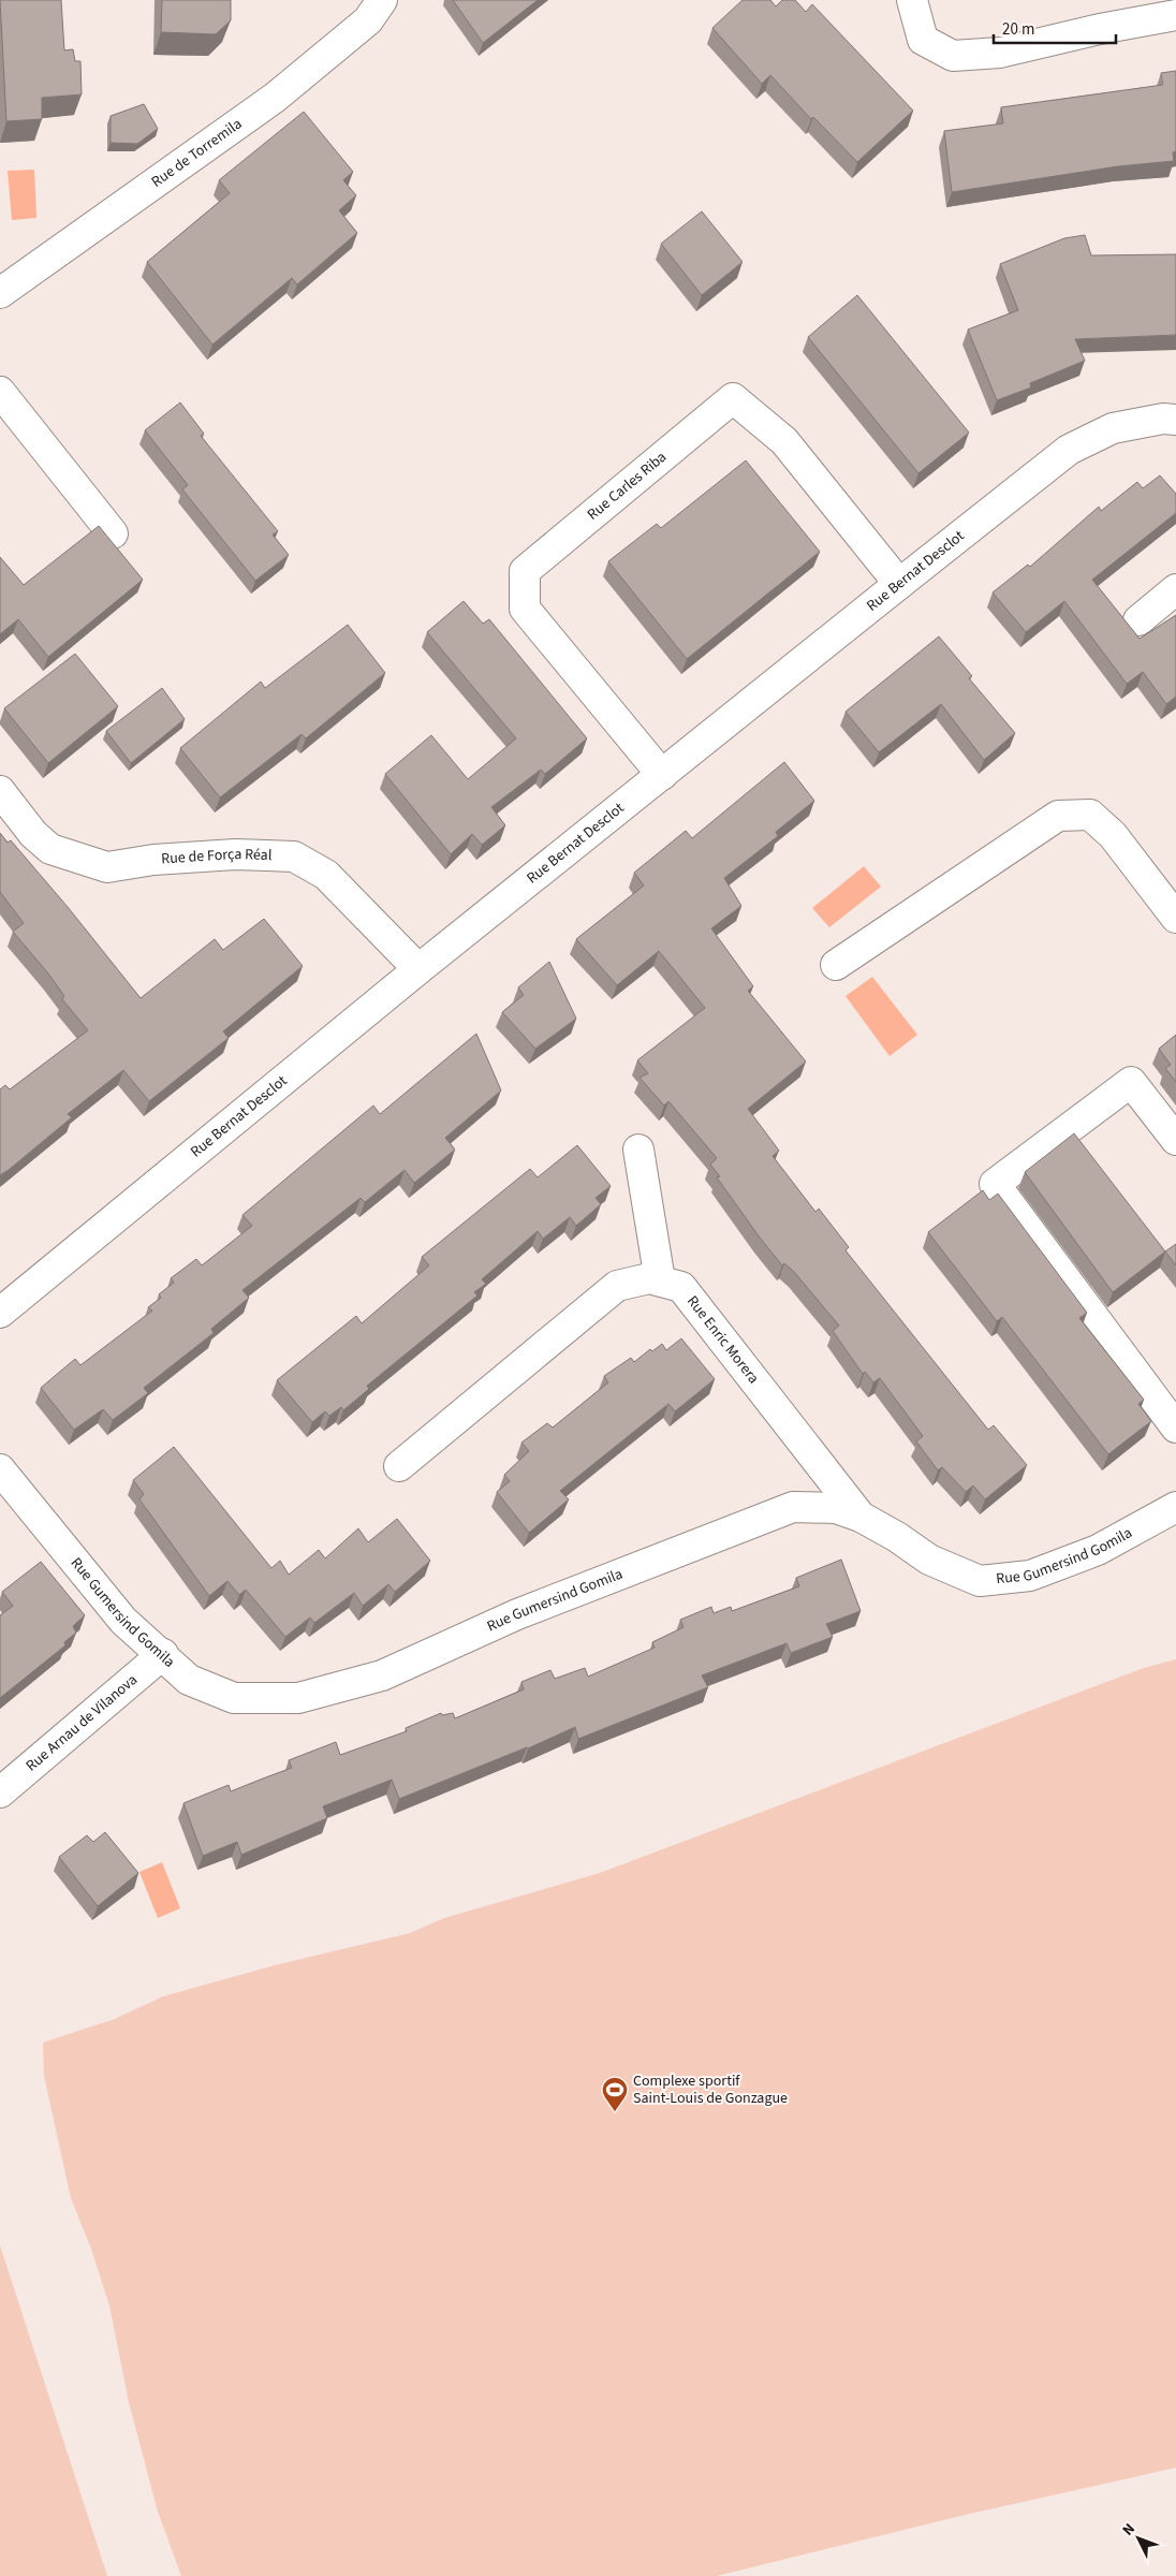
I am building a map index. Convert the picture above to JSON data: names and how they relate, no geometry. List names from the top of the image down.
{
  "streets": {
    "street": [
      "Rue de Torremila",
      "Rue Carles Riba",
      "Rue Bernat Desclot",
      "Rue de Força Réal",
      "Rue Enric Morera",
      "Rue Gumersind Gomila",
      "Rue Arnau de Vilanova"
    ]
  },
  "crossings": [
    ["Rue Carles Riba", "Rue Bernat Desclot"],
    ["Rue Bernat Desclot", "Rue de Força Réal"],
    ["Rue Enric Morera", "Rue Gumersind Gomila"],
    ["Rue Gumersind Gomila", "Rue Arnau de Vilanova"]
  ],
  "places": {
    "sports": ["Complexe sportif Saint-Louis de Gonzague"]
  },
  "scale_bar": "20 m",
  "north": "top left"
}
